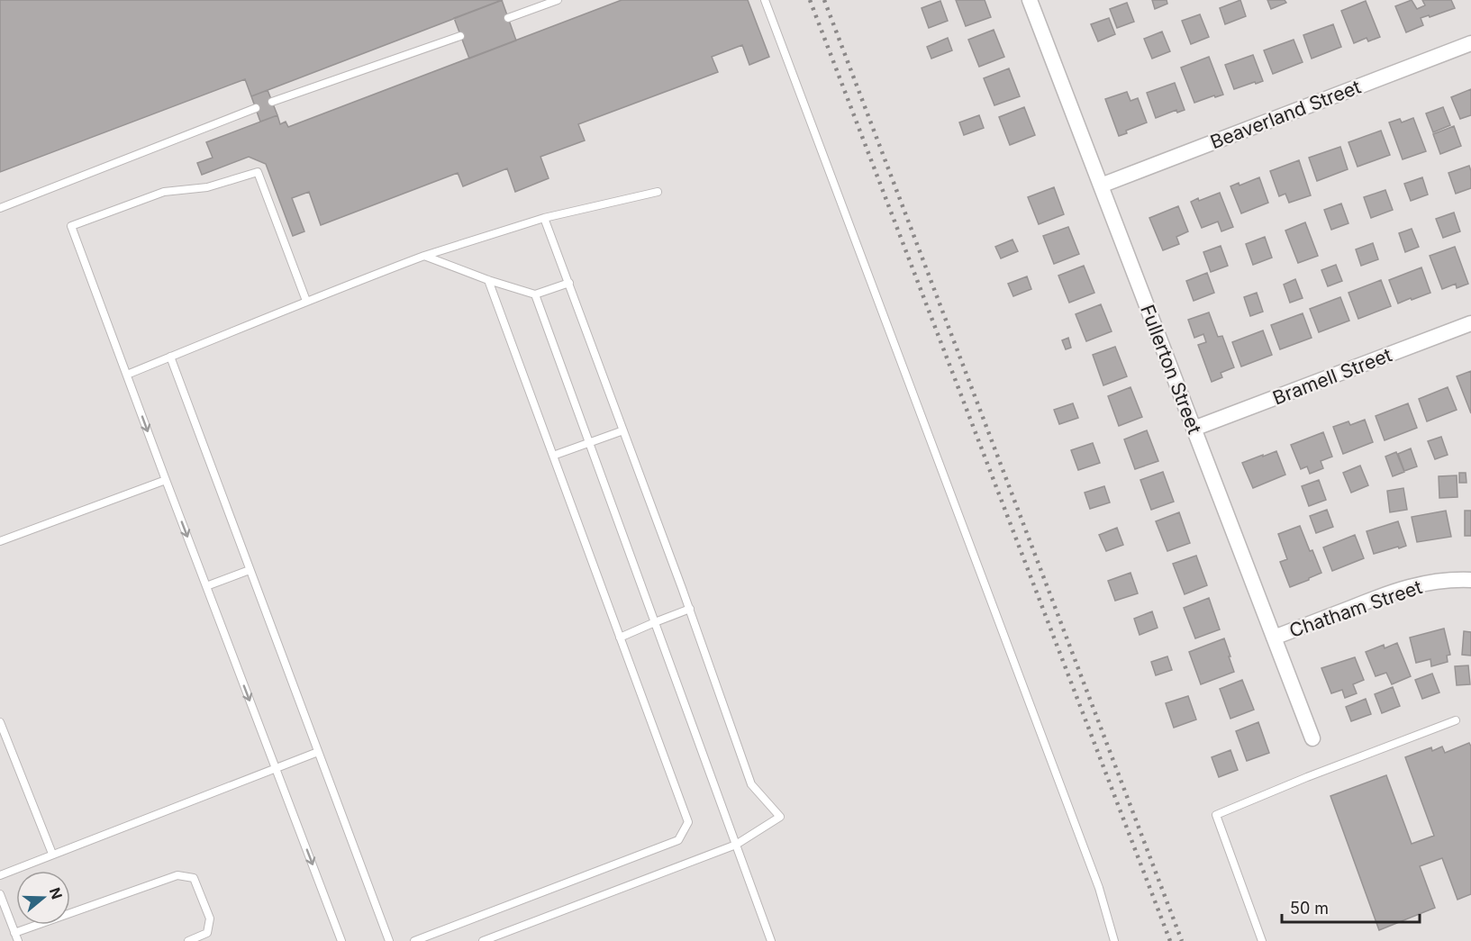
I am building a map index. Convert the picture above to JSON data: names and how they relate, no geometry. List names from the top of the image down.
{
  "streets": {
    "street": [
      "Beaverland Street",
      "Fullerton Street",
      "Bramell Street",
      "Chatham Street"
    ]
  },
  "crossings": [
    ["Beaverland Street", "Fullerton Street"],
    ["Fullerton Street", "Bramell Street"],
    ["Fullerton Street", "Chatham Street"]
  ],
  "scale_bar": "50 m",
  "north": "right"
}
